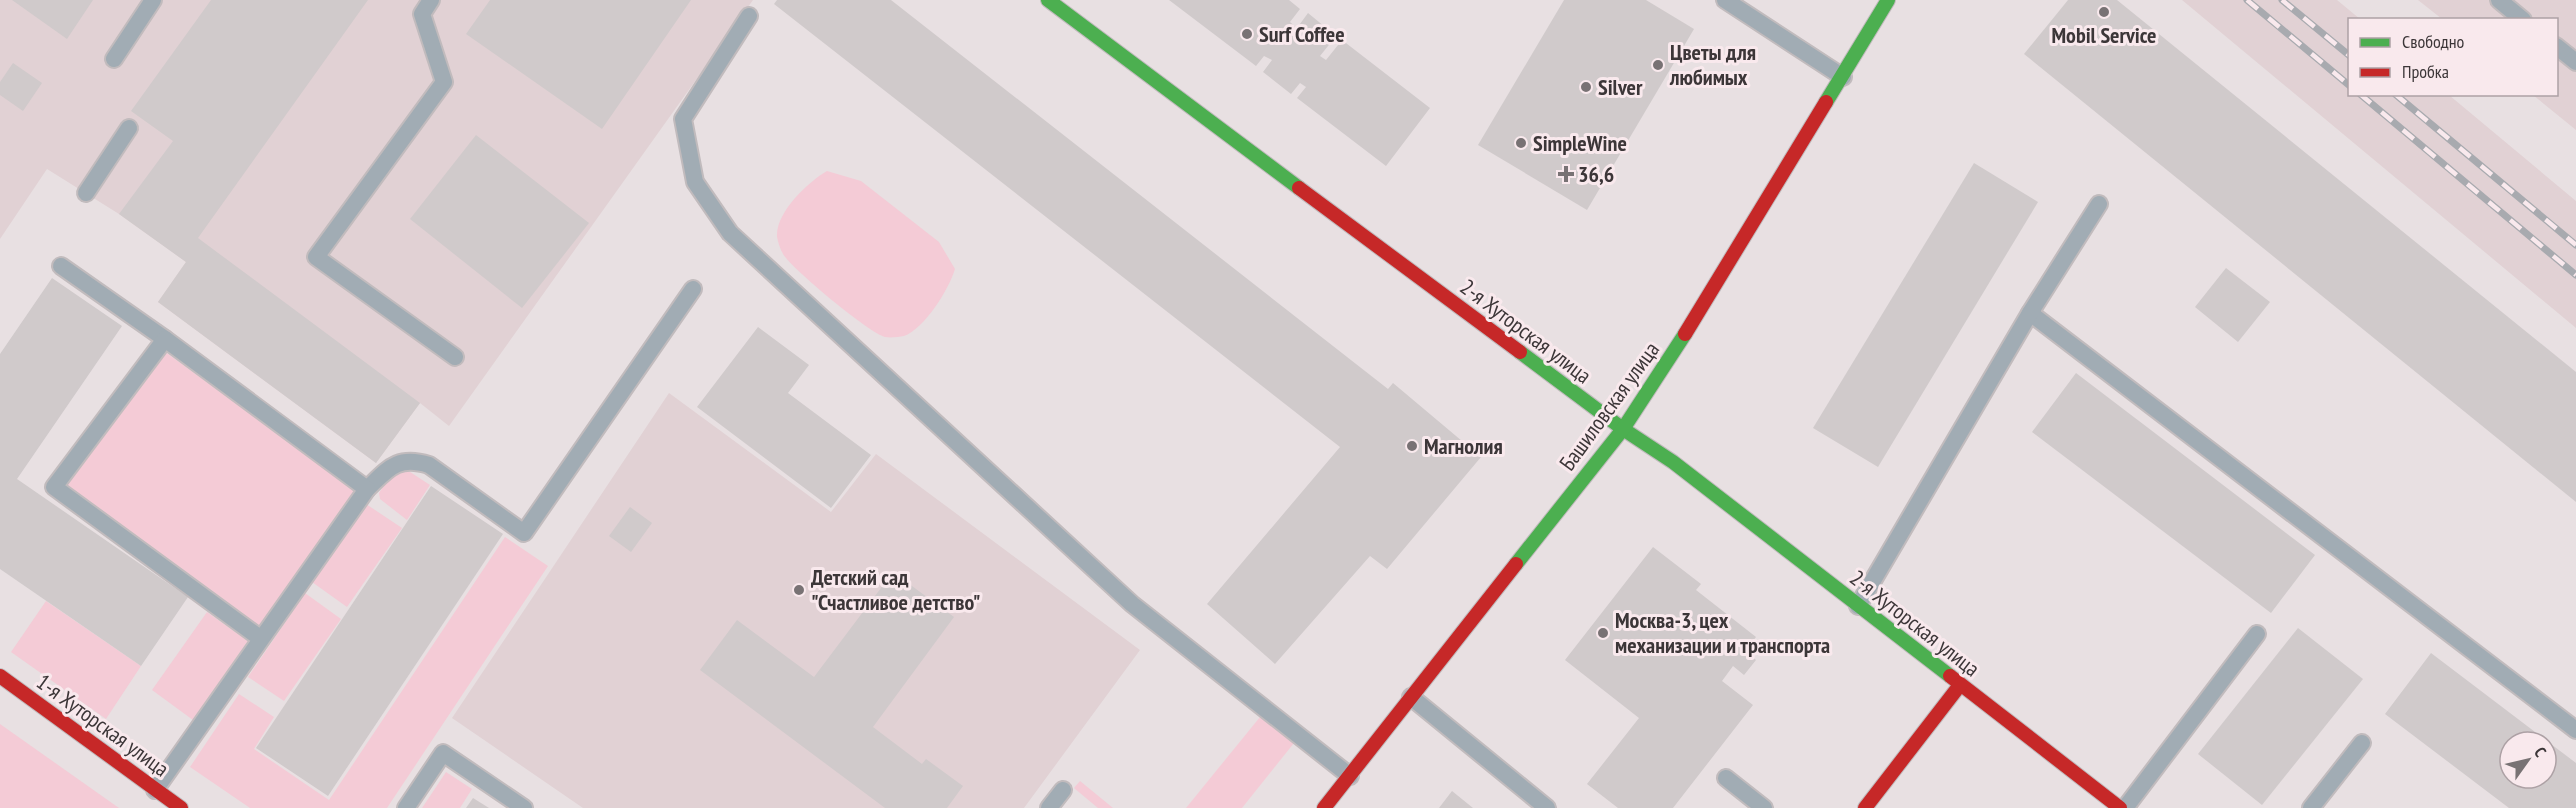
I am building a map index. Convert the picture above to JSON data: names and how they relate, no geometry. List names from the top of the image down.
{
  "streets": {
    "street": ["2-я Хуторская улица", "Башиловская улица", "1-я Хуторская улица"]
  },
  "crossings": [
    ["2-я Хуторская улица", "Башиловская улица"]
  ],
  "places": {
    "other": [
      "Mobil Service",
      "Surf Coffee",
      "Цветы для любимых",
      "Silver",
      "SimpleWine",
      "Магнолия",
      "Детский сад \"Счастливое детство\"",
      "Москва-3, цех механизации и транспорта"
    ],
    "health": ["36,6"]
  },
  "legend": ["Свободно", "Пробка"],
  "north": "top right"
}
